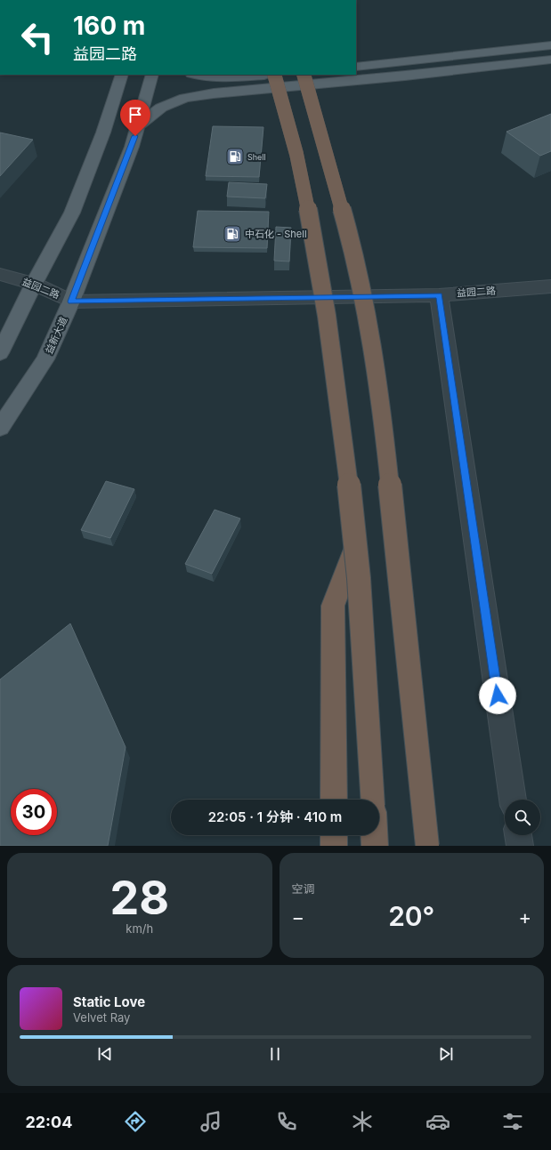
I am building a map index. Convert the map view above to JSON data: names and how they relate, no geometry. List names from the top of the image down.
{
  "streets": {
    "main road": ["益新大道"],
    "street": ["益园二路"]
  },
  "crossings": [
    ["益园二路", "益新大道"]
  ],
  "places": {
    "fuel station": ["Shell", "中石化 - Shell"]
  },
  "page": {
    "turn": ["160 m", "益园二路"],
    "limit": "30",
    "trip": "22:05 · 1 分钟 · 410 m",
    "tile": [
      ["28", "km/h"],
      "空调"
    ],
    "heat": ["−", "20°", "+"],
    "song": ["Static Love", "Velvet Ray"],
    "tabs": "22:04"
  }
}
